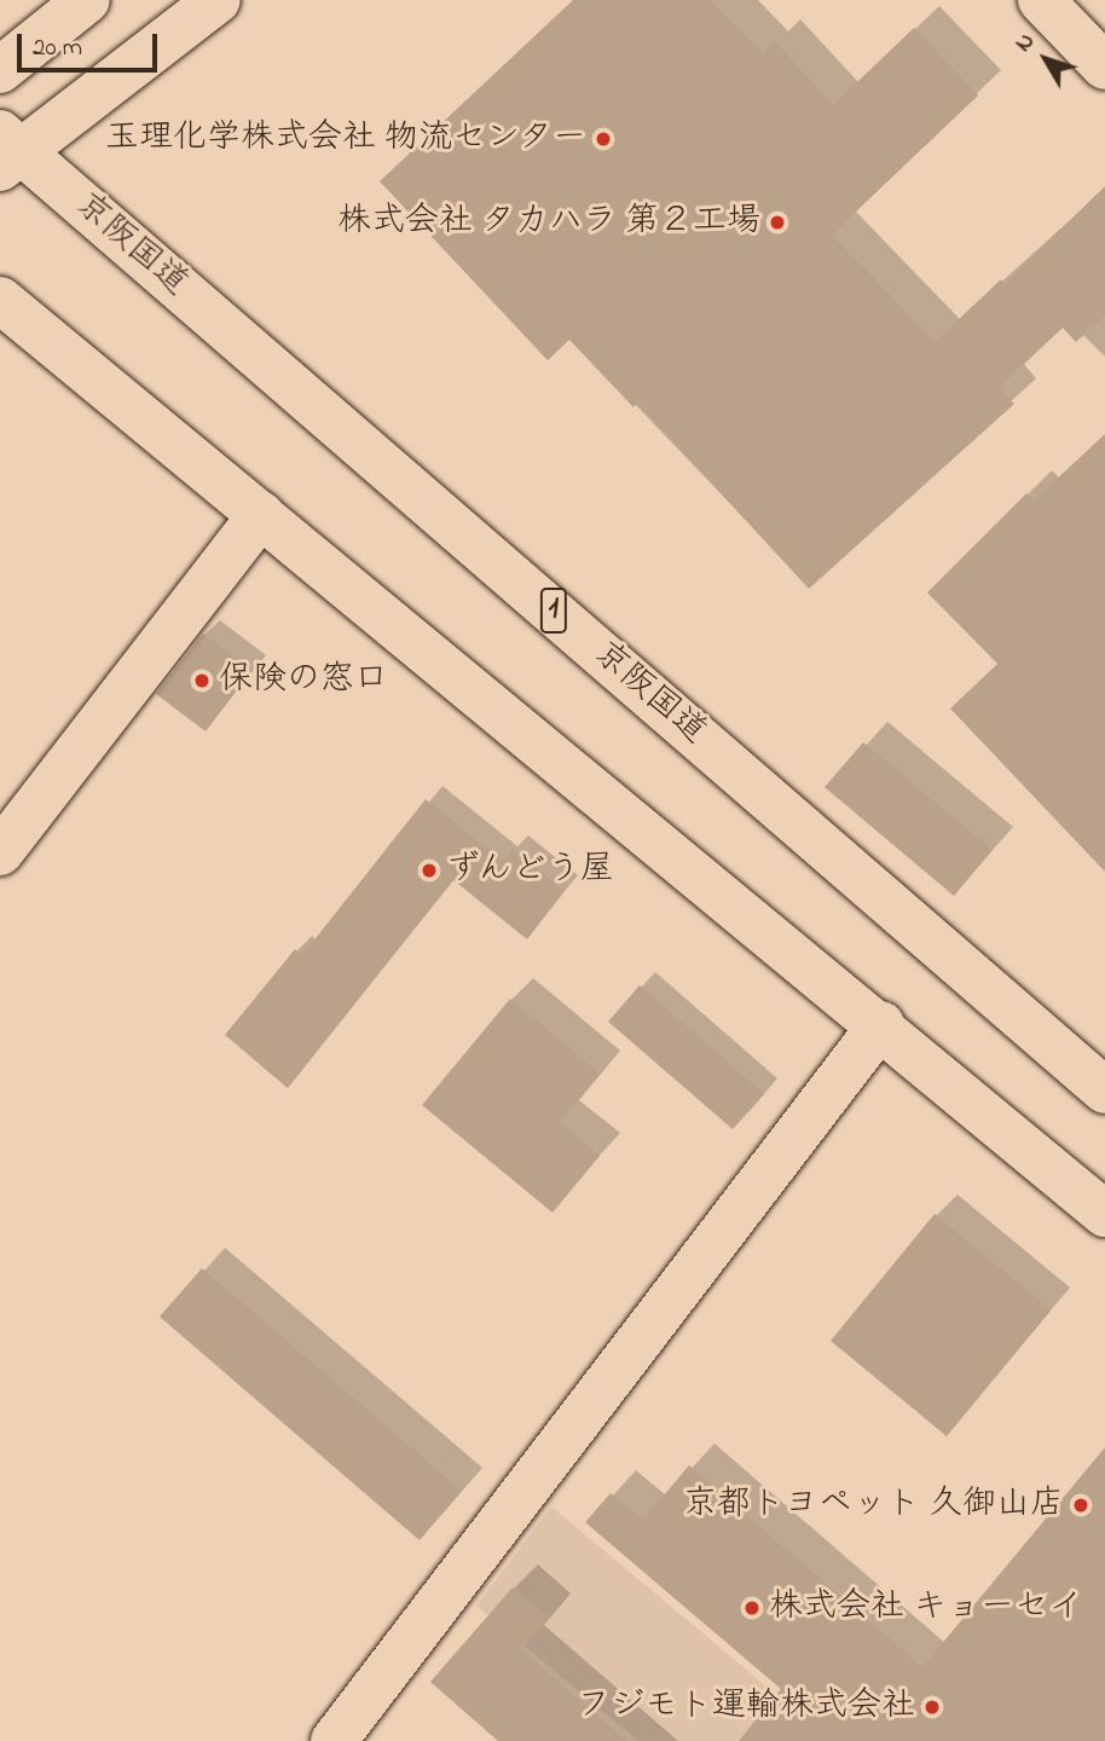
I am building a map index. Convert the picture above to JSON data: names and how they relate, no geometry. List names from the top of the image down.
{
  "streets": {
    "main road": ["京阪国道", "1"]
  },
  "crossings": [
    ["京阪国道", "1"]
  ],
  "places": [
    "玉理化学株式会社 物流センター",
    "株式会社 タカハラ 第２工場",
    "保険の窓口",
    "ずんどう屋",
    "京都トヨペット 久御山店",
    "株式会社 キョーセイ",
    "フジモト運輸株式会社"
  ],
  "scale_bar": "20 m",
  "north": "top left"
}
